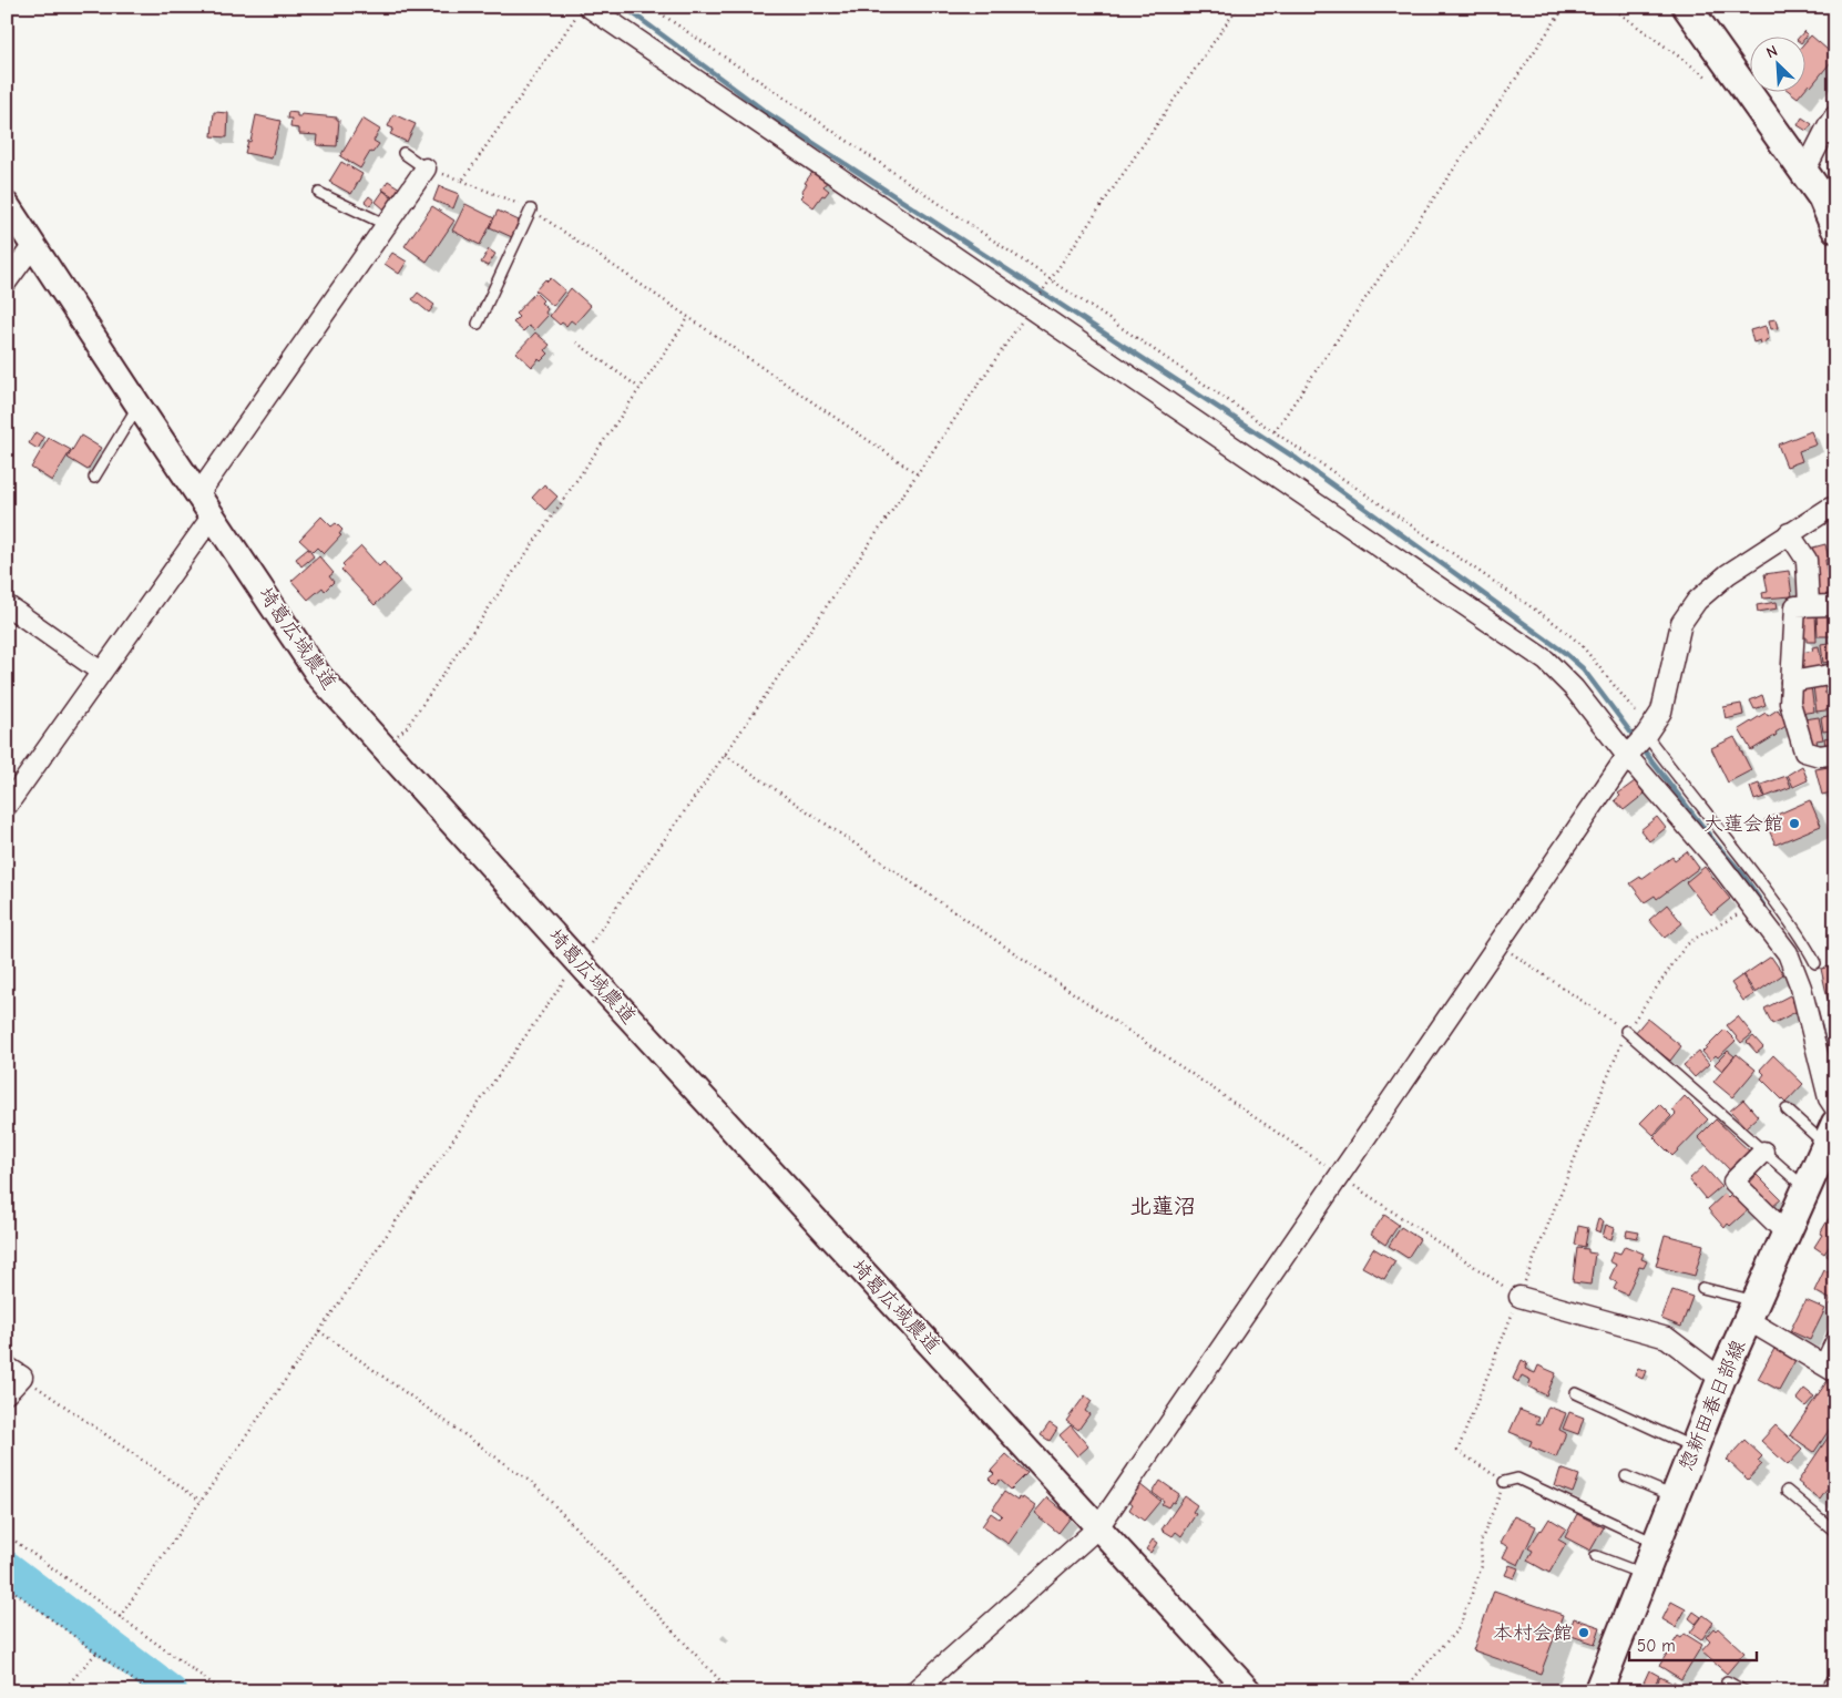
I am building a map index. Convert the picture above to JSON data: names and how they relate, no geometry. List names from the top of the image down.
{
  "streets": {
    "main road": ["惣新田春日部線"],
    "street": ["埼葛広域農道"]
  },
  "districts": ["北蓮沼"],
  "places": ["大蓮会館", "本村会館"],
  "scale_bar": "50 m",
  "north": "top left"
}
